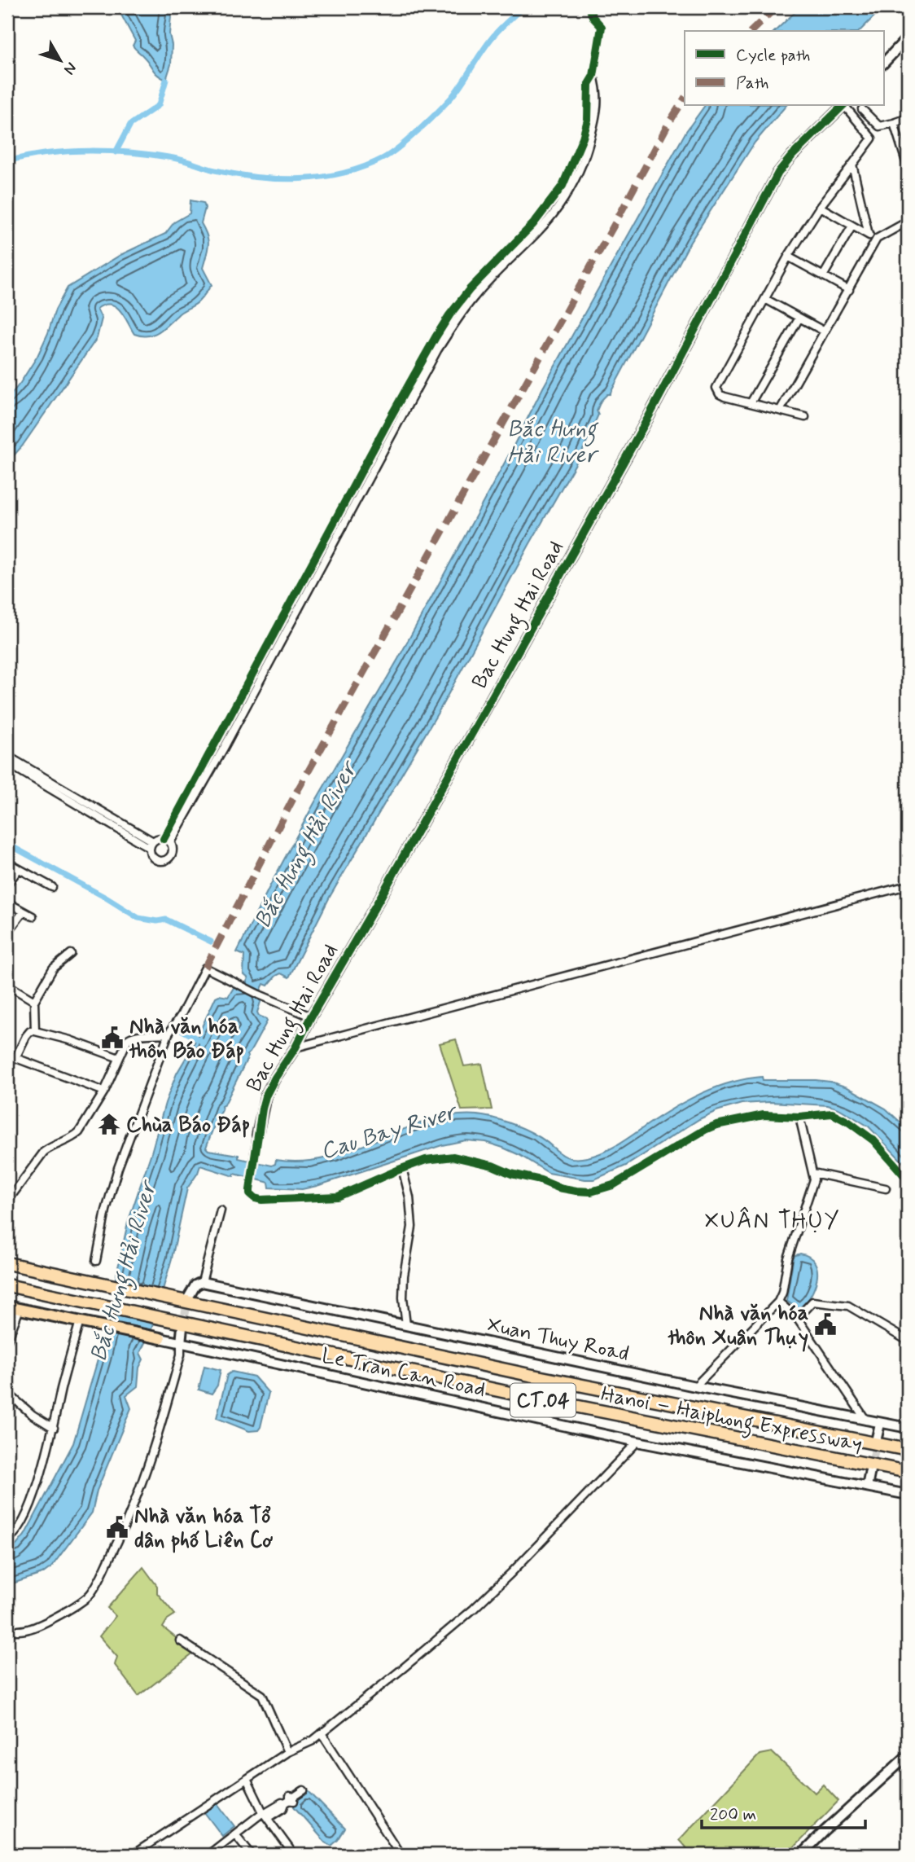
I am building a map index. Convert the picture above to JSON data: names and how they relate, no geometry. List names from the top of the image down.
{
  "streets": {
    "highway": ["CT.04", "Hanoi – Haiphong Expressway"],
    "main road": ["Bac Hung Hai Road", "Xuan Thuy Road", "Le Tran Can Road"]
  },
  "crossings": [
    ["CT.04", "Hanoi – Haiphong Expressway"]
  ],
  "districts": ["XUÂN THỤY"],
  "water": ["Bắc Hưng Hải River", "Cau Bay River"],
  "places": {
    "public building": ["Nhà văn hóa thôn Báo Đáp", "Nhà văn hóa thôn Xuân Thụy", "Nhà văn hóa Tổ dân phố Liên Cơ"],
    "temple": ["Chùa Báo Đáp"]
  },
  "legend": ["Cycle path", "Path"],
  "scale_bar": "200 m",
  "north": "bottom right"
}
